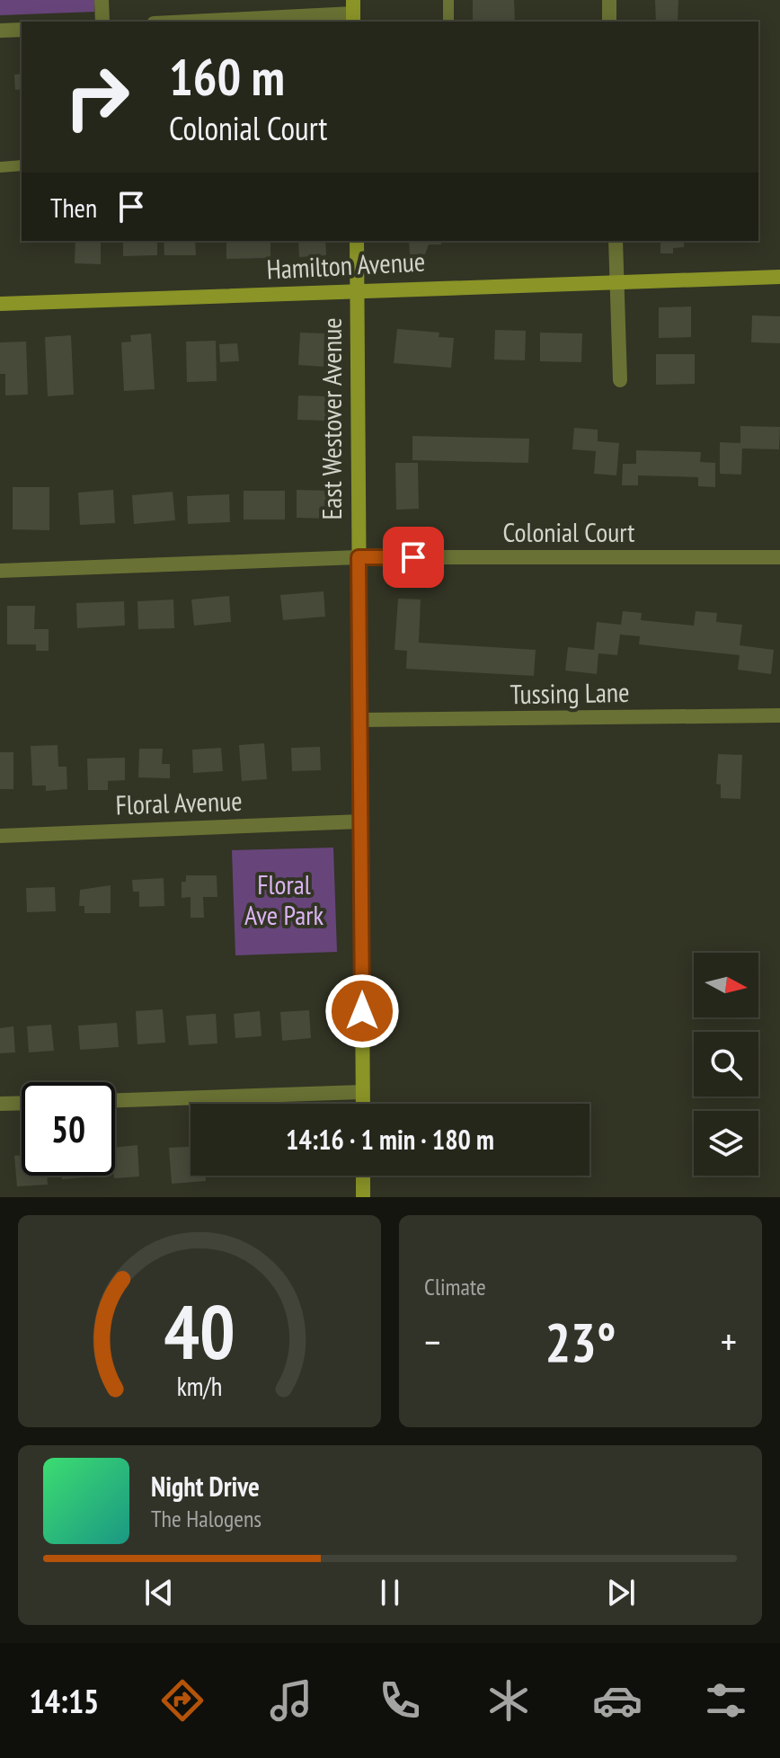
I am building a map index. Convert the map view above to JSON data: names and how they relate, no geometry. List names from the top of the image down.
{
  "streets": {
    "main road": ["Hamilton Avenue", "East Westover Avenue"],
    "street": ["Colonial Court", "Tussing Lane", "Floral Avenue"]
  },
  "crossings": [
    ["Hamilton Avenue", "East Westover Avenue"],
    ["East Westover Avenue", "Colonial Court"],
    ["East Westover Avenue", "Tussing Lane"],
    ["East Westover Avenue", "Floral Avenue"]
  ],
  "parks": ["Floral Ave Park"],
  "north": "right",
  "page": {
    "turn": ["160 m", "Colonial Court"],
    "then": "Then",
    "limit": "50",
    "trip": "14:16 · 1 min · 180 m",
    "tile": "Climate",
    "heat": ["−", "23°", "+"],
    "song": ["Night Drive", "The Halogens"],
    "tabs": "14:15",
    "gauge": ["40", "km/h"]
  }
}
